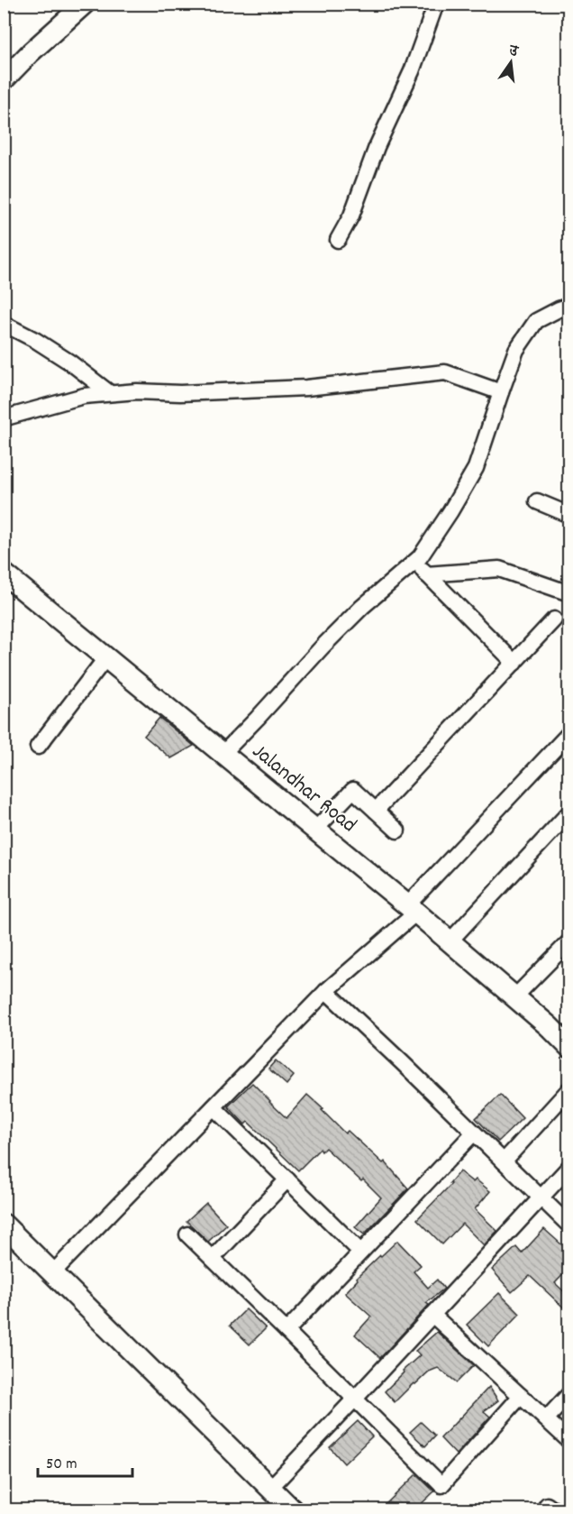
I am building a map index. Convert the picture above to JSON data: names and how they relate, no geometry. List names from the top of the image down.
{
  "streets": {
    "main road": ["Jalandhar Road"]
  },
  "scale_bar": "50 m",
  "north": "top"
}
